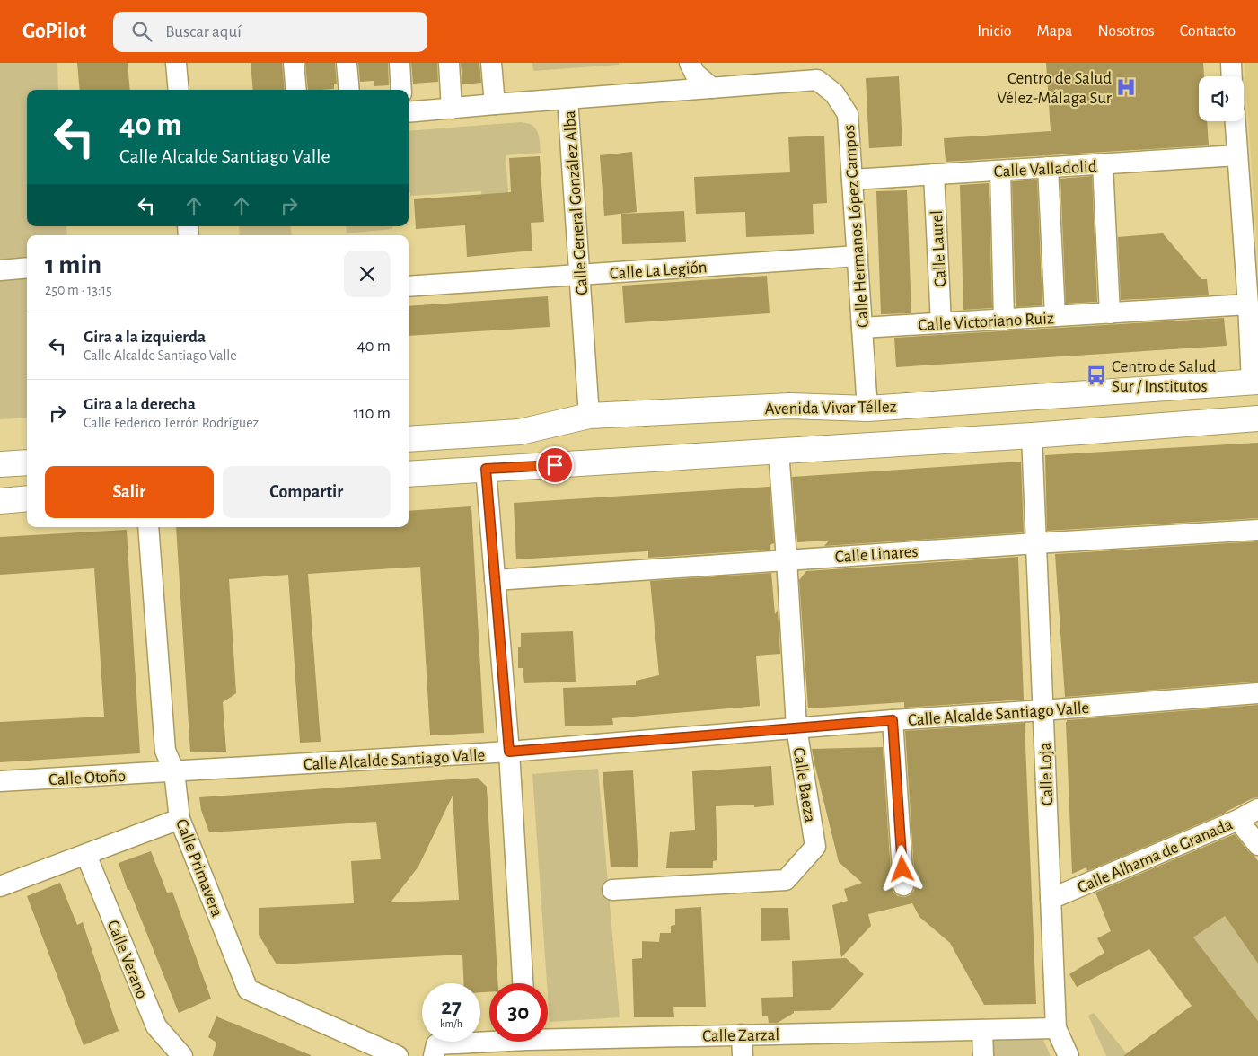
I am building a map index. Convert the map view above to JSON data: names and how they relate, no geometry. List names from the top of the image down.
{
  "streets": {
    "street": [
      "Calle Valladolid",
      "Calle General González Alba",
      "Calle Hermanos López Campos",
      "Calle Laurel",
      "Calle La Legión",
      "Calle Victoriano Ruiz",
      "Avenida Vivar Téllez",
      "Calle Linares",
      "Calle Alcalde Santiago Valle",
      "Calle Loja",
      "Calle Otoño",
      "Calle Baeza",
      "Calle Alhama de Granada",
      "Calle Primavera",
      "Calle Verano",
      "Calle Zarzal"
    ]
  },
  "crossings": [
    ["Calle Valladolid", "Calle Hermanos López Campos"],
    ["Calle Valladolid", "Calle Laurel"],
    ["Calle General González Alba", "Calle Hermanos López Campos"],
    ["Calle General González Alba", "Calle La Legión"],
    ["Calle General González Alba", "Avenida Vivar Téllez"],
    ["Calle Hermanos López Campos", "Calle La Legión"],
    ["Calle Hermanos López Campos", "Calle Victoriano Ruiz"],
    ["Calle Hermanos López Campos", "Avenida Vivar Téllez"],
    ["Calle Laurel", "Calle Victoriano Ruiz"],
    ["Calle Linares", "Calle Loja"],
    ["Calle Linares", "Calle Baeza"],
    ["Calle Alcalde Santiago Valle", "Calle Loja"],
    ["Calle Alcalde Santiago Valle", "Calle Otoño"],
    ["Calle Alcalde Santiago Valle", "Calle Baeza"],
    ["Calle Alcalde Santiago Valle", "Calle Primavera"],
    ["Calle Loja", "Calle Alhama de Granada"],
    ["Calle Loja", "Calle Zarzal"],
    ["Calle Otoño", "Calle Primavera"]
  ],
  "places": {
    "hospital": ["Centro de Salud Vélez-Málaga Sur"],
    "bus stop": ["Centro de Salud Sur / Institutos"]
  },
  "page": {
    "header": "GoPilot",
    "search": "Buscar aquí",
    "nav": [
      "Inicio",
      "Mapa",
      "Nosotros",
      "Contacto"
    ],
    "turn": ["40 m", "Calle Alcalde Santiago Valle"],
    "heading": ["1 min", "250 m · 13:15"],
    "list": [
      {
        "name": "Gira a la izquierda",
        "note": "Calle Alcalde Santiago Valle",
        "value": "40 m"
      },
      {
        "name": "Gira a la derecha",
        "note": "Calle Federico Terrón Rodríguez",
        "value": "110 m"
      }
    ],
    "buttons": ["Salir", "Compartir"],
    "speed": "27 km/h",
    "limit": "30"
  }
}
